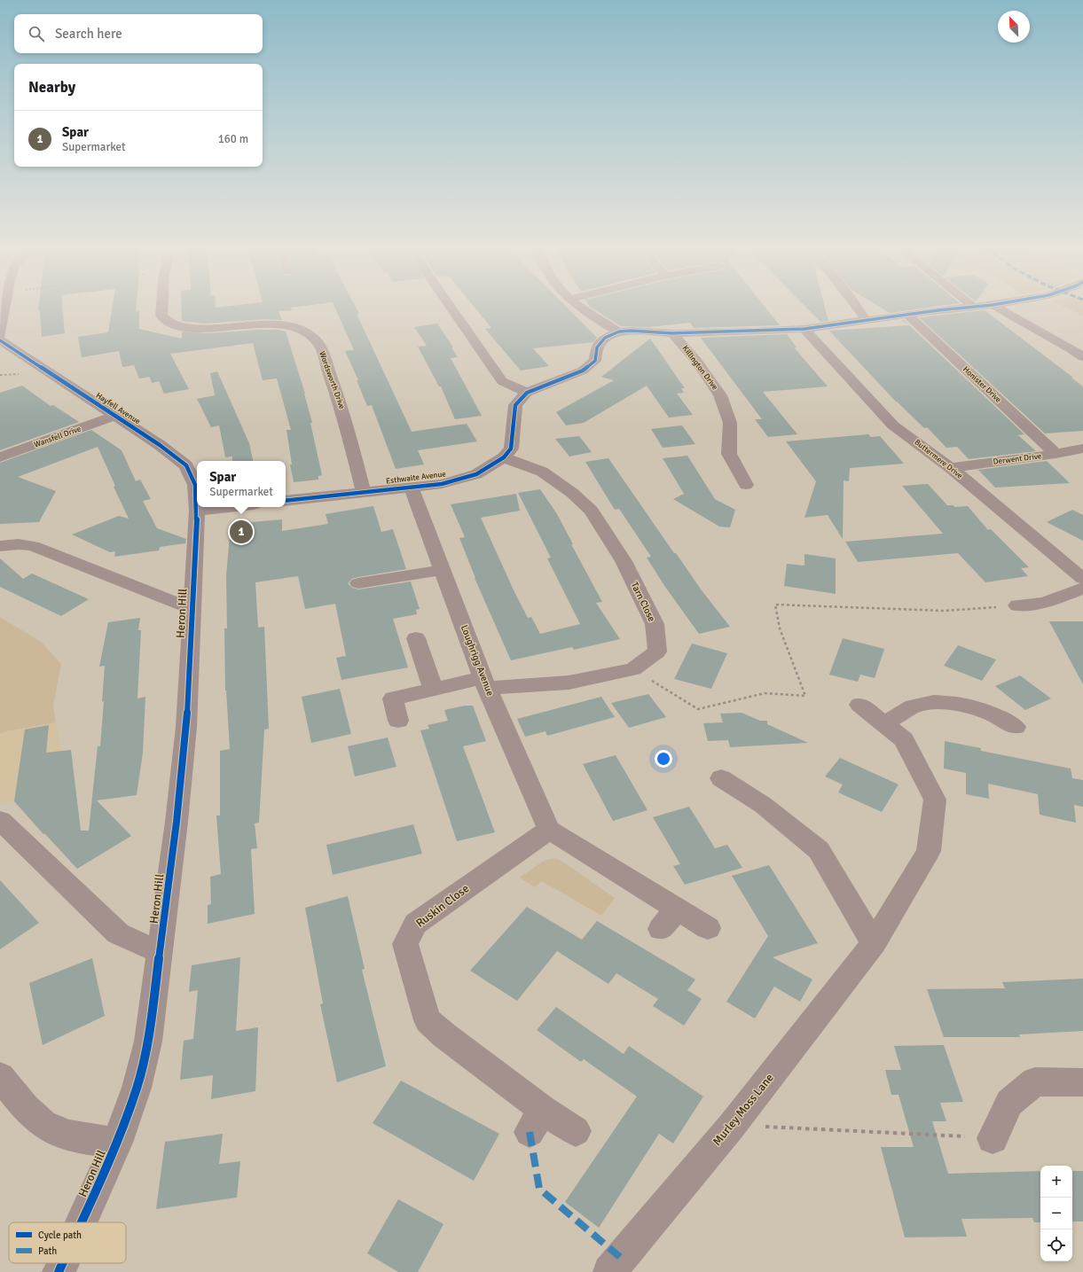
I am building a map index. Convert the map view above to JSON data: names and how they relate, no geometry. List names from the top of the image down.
{
  "streets": {
    "street": [
      "Killington Drive",
      "Wordsworth Drive",
      "Honister Drive",
      "Hayfell Avenue",
      "Wansfell Drive",
      "Buttermere Drive",
      "Derwent Drive",
      "Esthwaite Avenue",
      "Tarn Close",
      "Heron Hill",
      "Loughrigg Avenue",
      "Ruskin Close",
      "Murley Moss Lane"
    ]
  },
  "crossings": [
    ["Wordsworth Drive", "Esthwaite Avenue"],
    ["Honister Drive", "Derwent Drive"],
    ["Hayfell Avenue", "Wansfell Drive"],
    ["Hayfell Avenue", "Heron Hill"],
    ["Buttermere Drive", "Derwent Drive"],
    ["Esthwaite Avenue", "Tarn Close"],
    ["Esthwaite Avenue", "Loughrigg Avenue"],
    ["Tarn Close", "Loughrigg Avenue"],
    ["Loughrigg Avenue", "Ruskin Close"]
  ],
  "legend": ["Cycle path", "Path"],
  "north": "top left",
  "page": {
    "search": "Search here",
    "heading": "Nearby",
    "list": [
      {
        "mark": "1",
        "name": "Spar",
        "note": "Supermarket",
        "value": "160 m"
      }
    ],
    "popup": ["Spar", "Supermarket"],
    "pins": "1",
    "map_buttons": ["+", "−"]
  }
}
